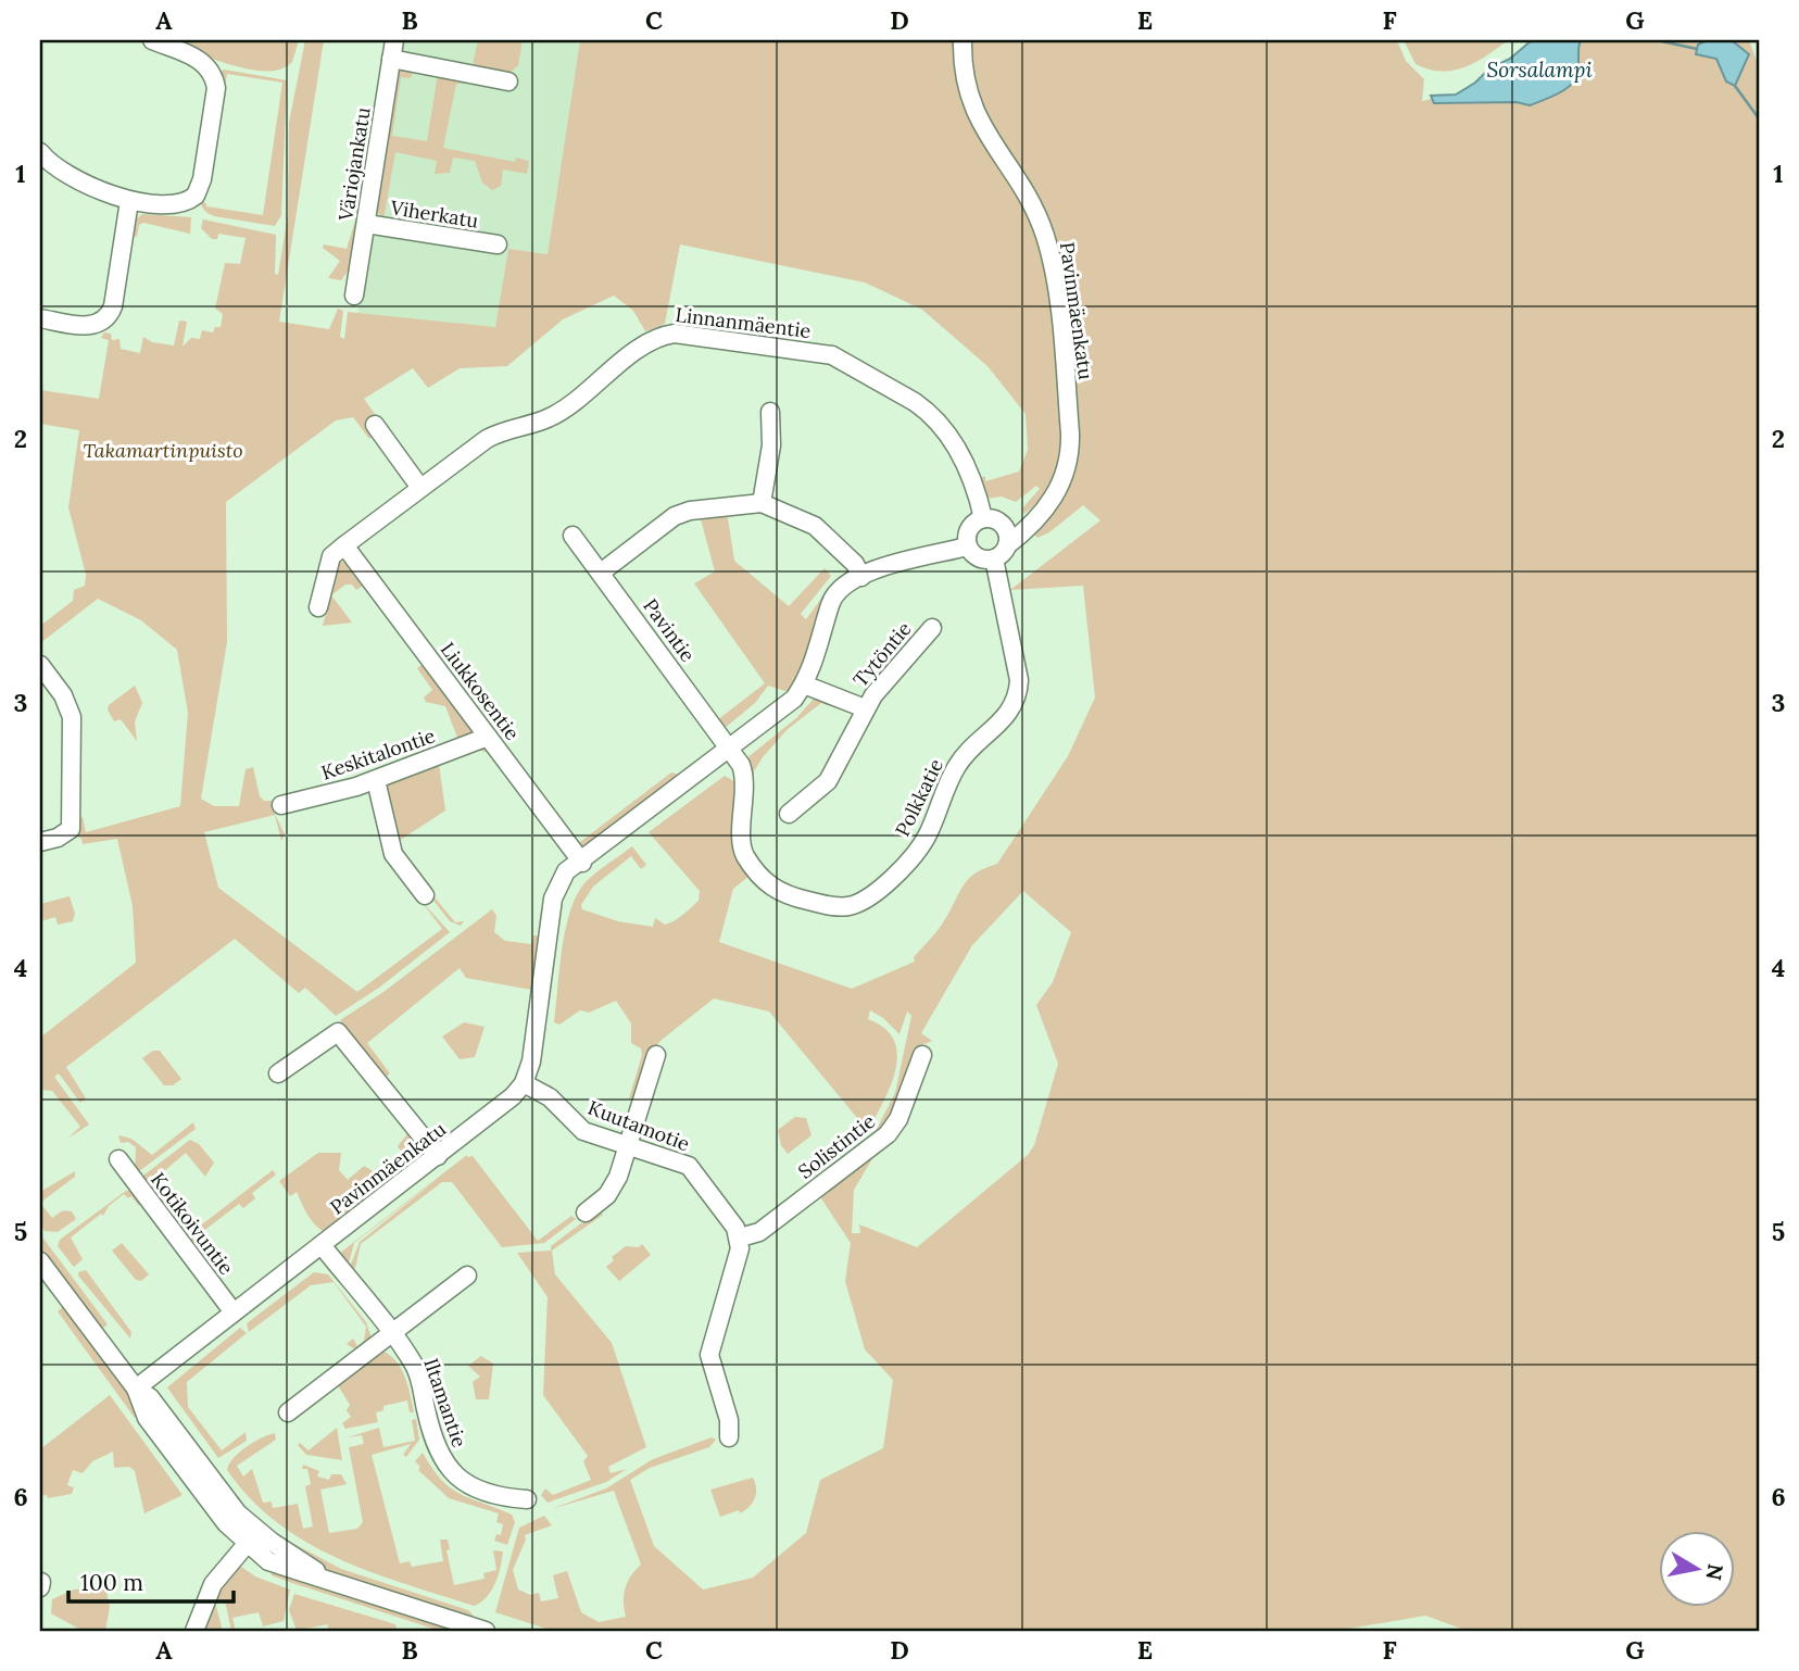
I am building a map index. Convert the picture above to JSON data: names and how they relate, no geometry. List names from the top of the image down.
{
  "streets": {
    "street": [
      "Väriojankatu",
      "Viherkatu",
      "Pavinmäenkatu",
      "Linnanmäentie",
      "Pavintie",
      "Tytöntie",
      "Liukkosentie",
      "Keskitalontie",
      "Polkkatie",
      "Kuutamotie",
      "Solistintie",
      "Kotikoivuntie",
      "Iltamantie"
    ]
  },
  "crossings": [
    ["Väriojankatu", "Viherkatu"],
    ["Pavinmäenkatu", "Linnanmäentie"],
    ["Pavinmäenkatu", "Pavintie"],
    ["Pavinmäenkatu", "Liukkosentie"],
    ["Pavinmäenkatu", "Polkkatie"],
    ["Pavinmäenkatu", "Kuutamotie"],
    ["Pavinmäenkatu", "Kotikoivuntie"],
    ["Pavinmäenkatu", "Iltamantie"],
    ["Linnanmäentie", "Liukkosentie"],
    ["Linnanmäentie", "Polkkatie"],
    ["Pavintie", "Polkkatie"],
    ["Liukkosentie", "Keskitalontie"],
    ["Kuutamotie", "Solistintie"]
  ],
  "water": ["Sorsalampi"],
  "parks": ["Takamartinpuisto"],
  "scale_bar": "100 m",
  "north": "right",
  "grid": {
    "columns": [
      "A",
      "B",
      "C",
      "D",
      "E",
      "F",
      "G"
    ],
    "rows": [
      "1",
      "2",
      "3",
      "4",
      "5",
      "6"
    ]
  }
}
